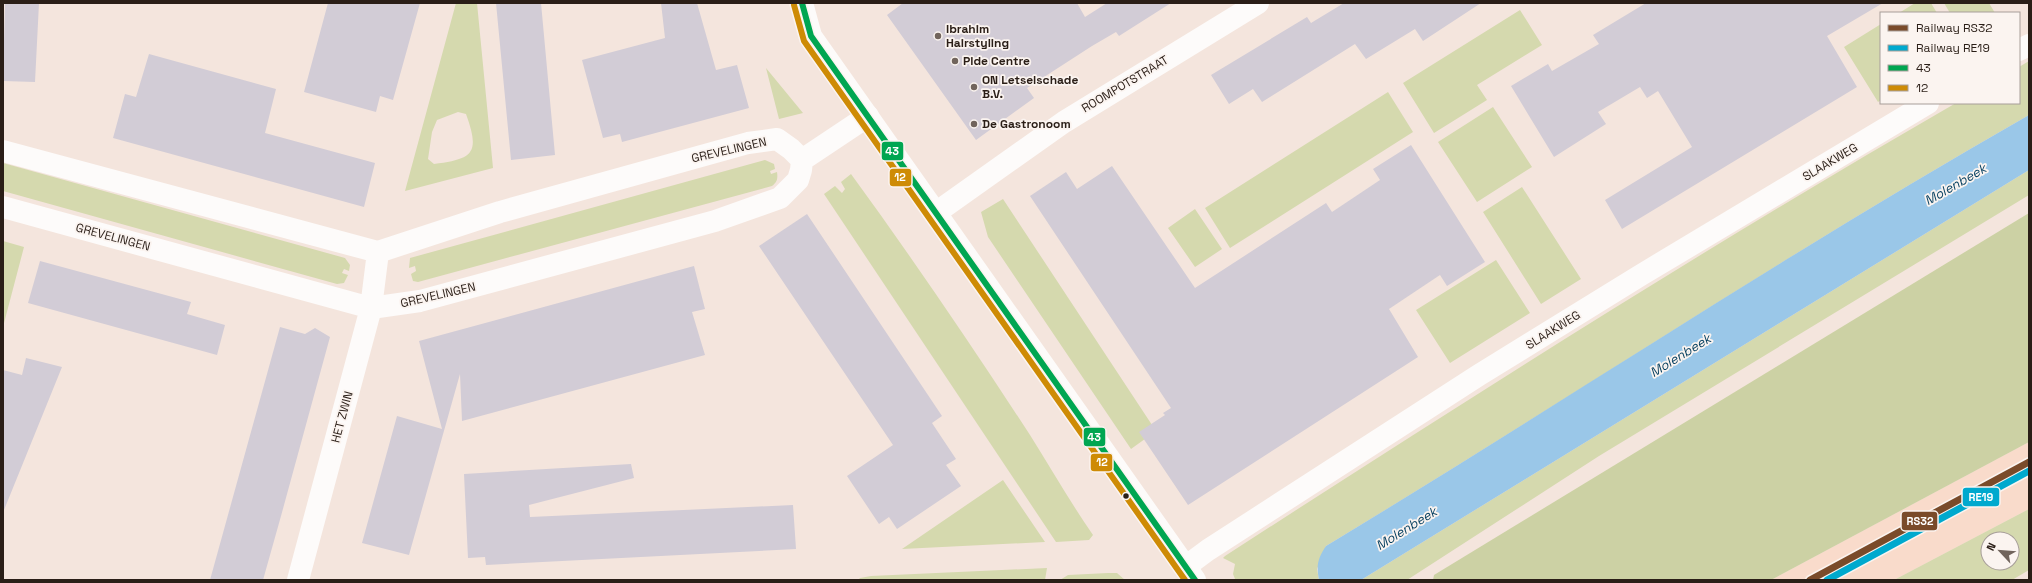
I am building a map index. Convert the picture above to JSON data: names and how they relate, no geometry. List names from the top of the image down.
{
  "streets": {
    "street": [
      "ROOMPOTSTRAAT",
      "GREVELINGEN",
      "SLAAKWEG",
      "HET ZWIN"
    ]
  },
  "crossings": [
    ["GREVELINGEN", "HET ZWIN"]
  ],
  "water": ["Molenbeek"],
  "places": [
    "Ibrahim Hairstyling",
    "Pide Centre",
    "ON Letselschade B.V.",
    "De Gastronoom"
  ],
  "lines": [
    "transit line 43",
    "transit line 12",
    "rail line RS32",
    "rail line RE19"
  ],
  "legend": [
    "Railway RS32",
    "Railway RE19",
    "43",
    "12"
  ],
  "north": "top left"
}
